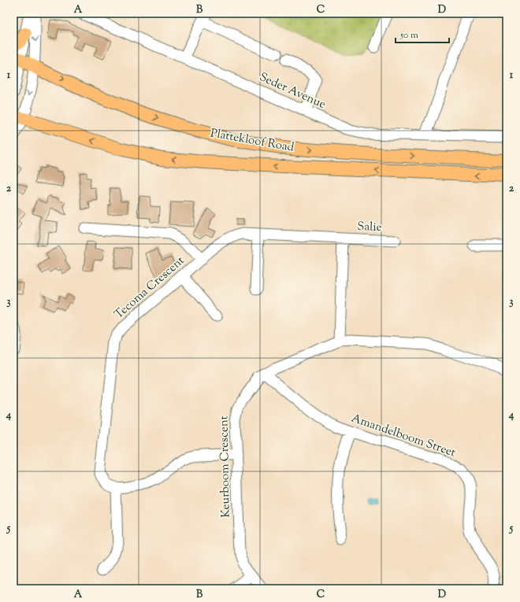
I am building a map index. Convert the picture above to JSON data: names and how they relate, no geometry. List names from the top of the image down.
{
  "streets": {
    "main road": ["Plattekloof Road"],
    "street": [
      "Seder Avenue",
      "Salie",
      "Tecoma Crescent",
      "Amandelboom Street",
      "Keurboom Crescent"
    ]
  },
  "crossings": [
    ["Salie", "Tecoma Crescent"],
    ["Amandelboom Street", "Keurboom Crescent"]
  ],
  "scale_bar": "50 m",
  "grid": {
    "columns": [
      "A",
      "B",
      "C",
      "D"
    ],
    "rows": [
      "1",
      "2",
      "3",
      "4",
      "5"
    ]
  }
}
